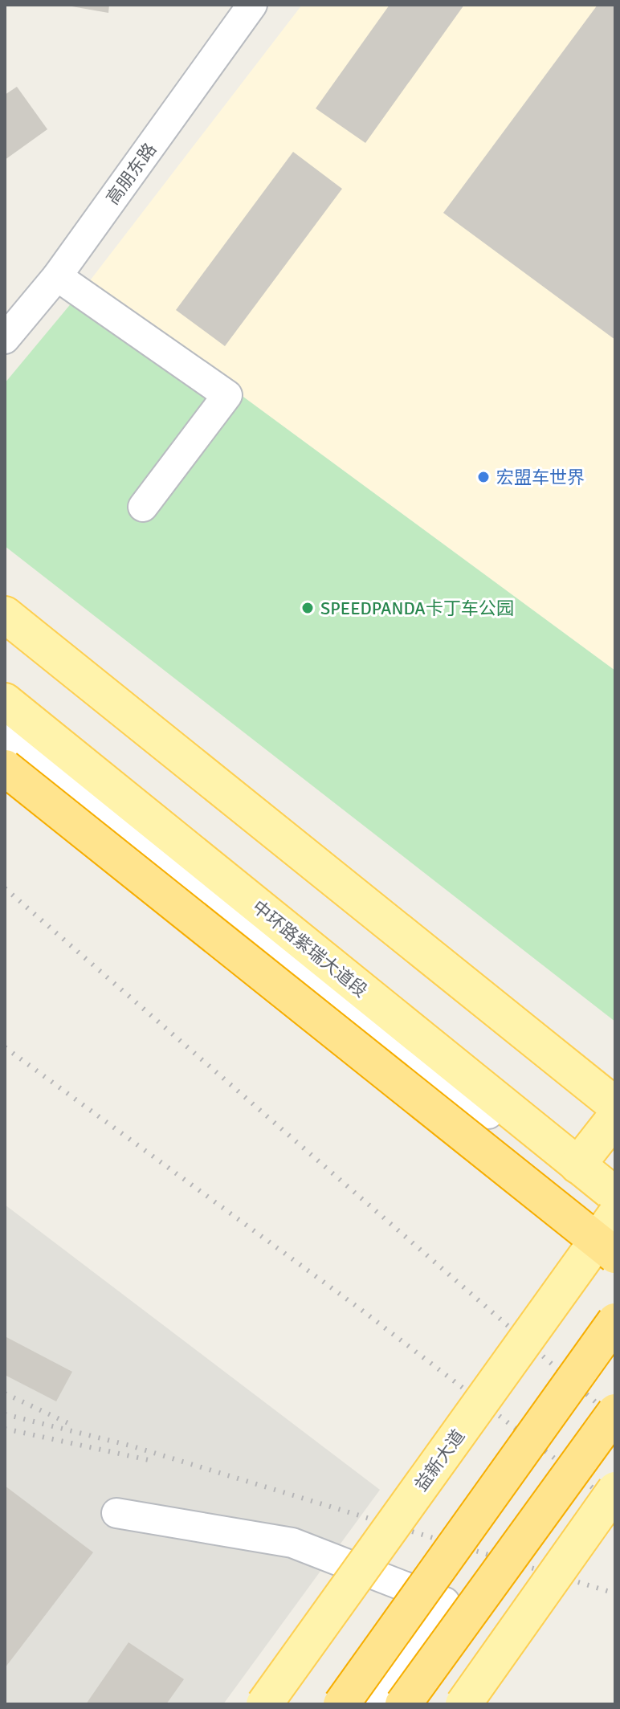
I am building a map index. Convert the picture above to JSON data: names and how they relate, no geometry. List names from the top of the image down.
{
  "streets": {
    "main road": ["中环路紫瑞大道段", "益新大道"],
    "street": ["高朋东路"]
  },
  "places": ["宏盟车世界", "SPEEDPANDA卡丁车公园"]
}
